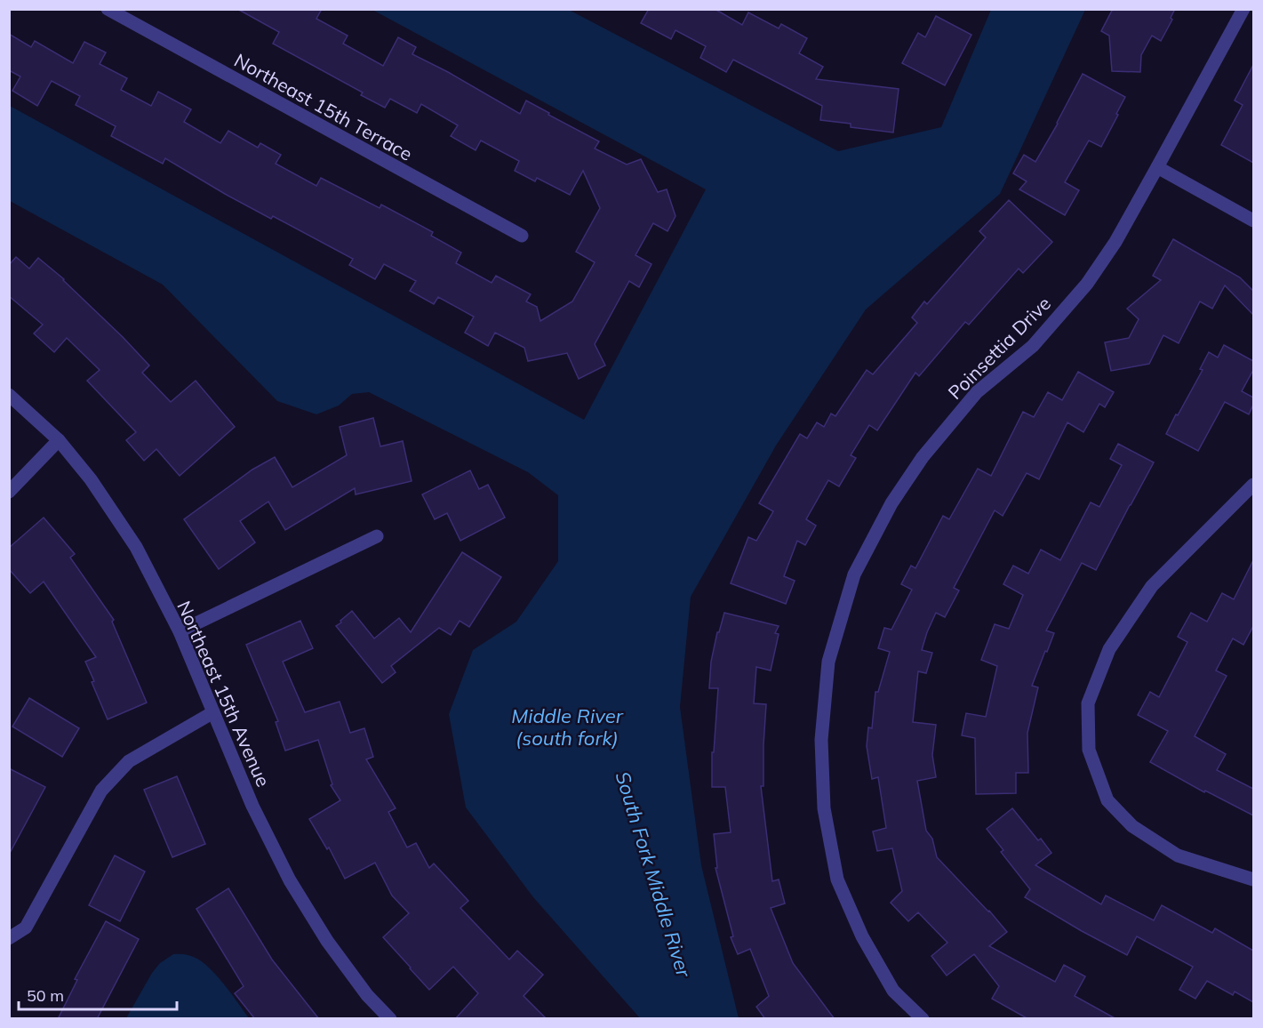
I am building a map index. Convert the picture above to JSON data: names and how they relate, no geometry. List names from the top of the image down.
{
  "streets": {
    "street": ["Northeast 15th Terrace", "Poinsettia Drive", "Northeast 15th Avenue"]
  },
  "water": ["Middle River (south fork)", "South Fork Middle River"],
  "scale_bar": "50 m"
}
